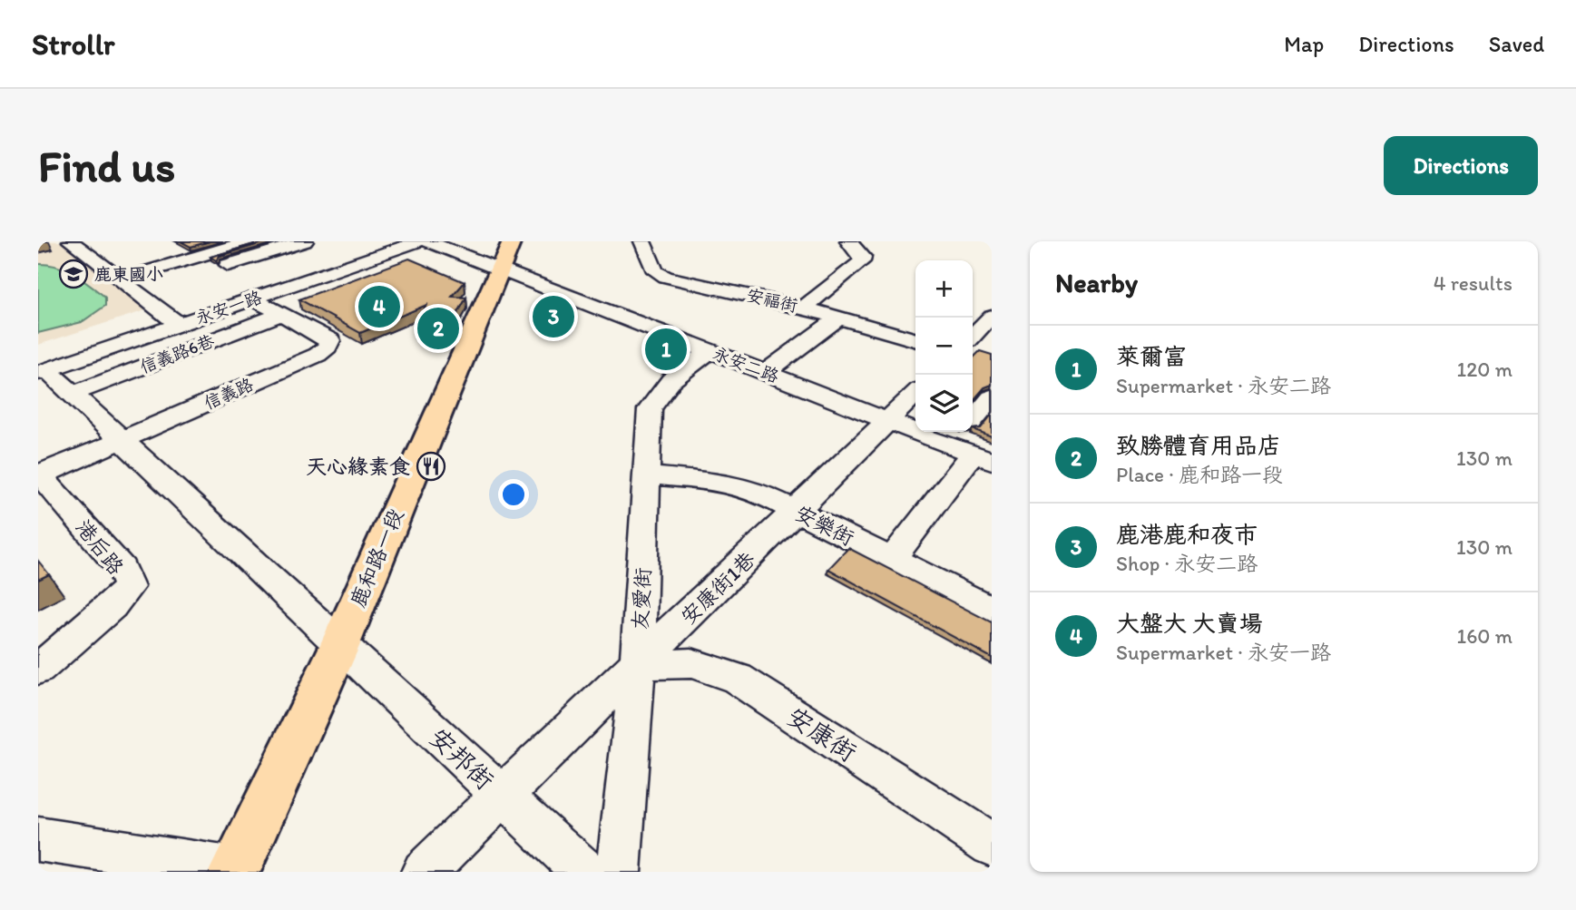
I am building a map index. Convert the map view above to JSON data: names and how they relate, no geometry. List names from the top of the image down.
{
  "streets": {
    "main road": ["鹿和路一段"],
    "street": [
      "安福街",
      "永安一路",
      "信義路6巷",
      "永安二路",
      "信義路",
      "安樂街",
      "港后路",
      "安康街1巷",
      "友愛街",
      "安康街",
      "安邦街"
    ]
  },
  "crossings": [
    ["永安一路", "信義路"],
    ["永安一路", "安邦街"],
    ["信義路6巷", "信義路"],
    ["信義路6巷", "安邦街"],
    ["永安二路", "鹿和路一段"],
    ["永安二路", "安康街1巷"],
    ["永安二路", "友愛街"],
    ["信義路", "港后路"],
    ["信義路", "安邦街"],
    ["安樂街", "安康街1巷"],
    ["安樂街", "友愛街"],
    ["鹿和路一段", "安邦街"],
    ["安康街1巷", "友愛街"],
    ["安康街1巷", "安康街"],
    ["安康街1巷", "安邦街"],
    ["友愛街", "安康街"]
  ],
  "places": {
    "school or university": ["鹿東國小"],
    "restaurant": ["天心緣素食"]
  },
  "page": {
    "header": "Strollr",
    "nav": ["Map", "Directions", "Saved"],
    "buttons": "Directions",
    "title": "Find us",
    "heading": ["Nearby", "4 results"],
    "map_buttons": ["+", "−"],
    "pins": [
      "4",
      "3",
      "2",
      "1"
    ],
    "list": [
      {
        "mark": "1",
        "name": "萊爾富",
        "note": "Supermarket · 永安二路",
        "value": "120 m"
      },
      {
        "mark": "2",
        "name": "致勝體育用品店",
        "note": "Place · 鹿和路一段",
        "value": "130 m"
      },
      {
        "mark": "3",
        "name": "鹿港鹿和夜市",
        "note": "Shop · 永安二路",
        "value": "130 m"
      },
      {
        "mark": "4",
        "name": "大盤大 大賣場",
        "note": "Supermarket · 永安一路",
        "value": "160 m"
      }
    ]
  }
}
